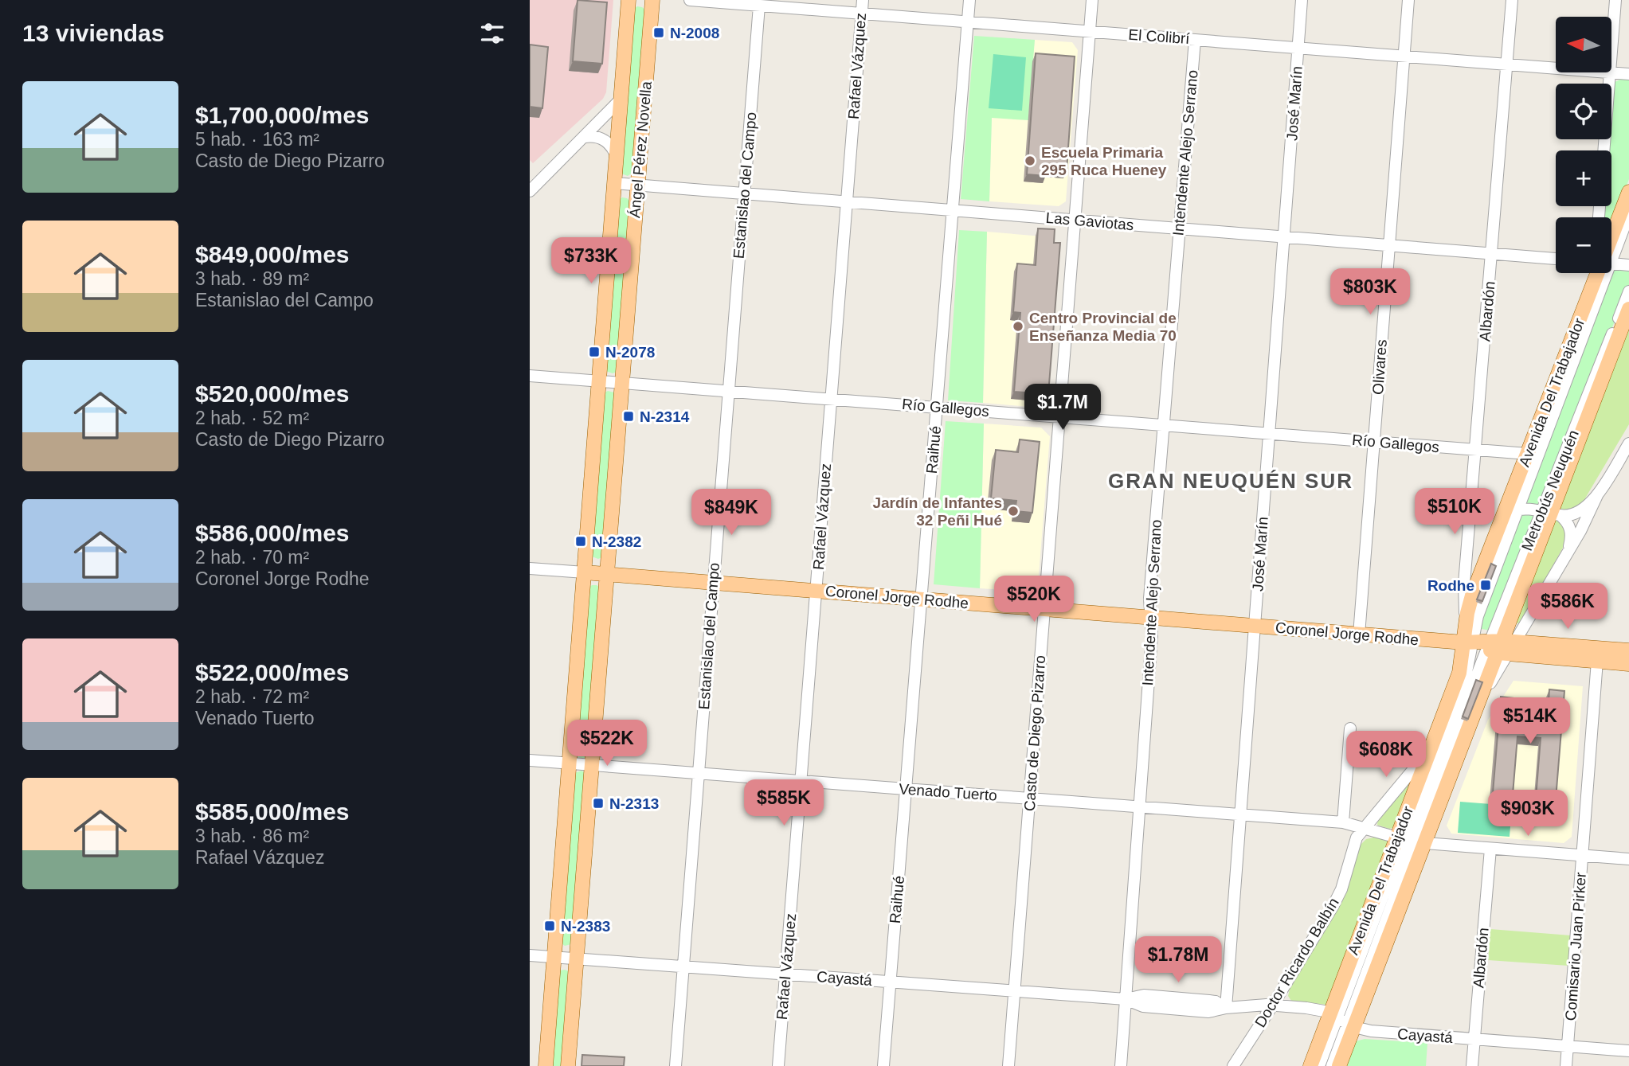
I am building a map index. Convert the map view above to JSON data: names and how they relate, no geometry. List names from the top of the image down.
{
  "streets": {
    "main road": ["Ángel Pérez Novella", "Avenida Del Trabajador", "Coronel Jorge Rodhe"],
    "street": [
      "El Colibrí",
      "Rafael Vázquez",
      "José Marín",
      "Intendente Alejo Serrano",
      "Estanislao del Campo",
      "Las Gaviotas",
      "Albardón",
      "Olivares",
      "Río Gallegos",
      "Raihué",
      "Metrobús Neuquén",
      "Casto de Diego Pizarro",
      "Venado Tuerto",
      "Comisario Juan Pirker",
      "Doctor Ricardo Balbín",
      "Cayastá"
    ]
  },
  "crossings": [
    ["El Colibrí", "Rafael Vázquez"],
    ["El Colibrí", "José Marín"],
    ["El Colibrí", "Intendente Alejo Serrano"],
    ["El Colibrí", "Estanislao del Campo"],
    ["El Colibrí", "Albardón"],
    ["El Colibrí", "Olivares"],
    ["El Colibrí", "Raihué"],
    ["El Colibrí", "Casto de Diego Pizarro"],
    ["Rafael Vázquez", "Las Gaviotas"],
    ["Rafael Vázquez", "Río Gallegos"],
    ["Rafael Vázquez", "Coronel Jorge Rodhe"],
    ["Rafael Vázquez", "Venado Tuerto"],
    ["Rafael Vázquez", "Cayastá"],
    ["José Marín", "Las Gaviotas"],
    ["José Marín", "Río Gallegos"],
    ["José Marín", "Coronel Jorge Rodhe"],
    ["José Marín", "Venado Tuerto"],
    ["José Marín", "Cayastá"],
    ["Ángel Pérez Novella", "Las Gaviotas"],
    ["Ángel Pérez Novella", "Río Gallegos"],
    ["Ángel Pérez Novella", "Coronel Jorge Rodhe"],
    ["Ángel Pérez Novella", "Venado Tuerto"],
    ["Ángel Pérez Novella", "Cayastá"],
    ["Intendente Alejo Serrano", "Las Gaviotas"],
    ["Intendente Alejo Serrano", "Río Gallegos"],
    ["Intendente Alejo Serrano", "Coronel Jorge Rodhe"],
    ["Intendente Alejo Serrano", "Venado Tuerto"],
    ["Intendente Alejo Serrano", "Cayastá"],
    ["Estanislao del Campo", "Las Gaviotas"],
    ["Estanislao del Campo", "Río Gallegos"],
    ["Estanislao del Campo", "Coronel Jorge Rodhe"],
    ["Estanislao del Campo", "Venado Tuerto"],
    ["Estanislao del Campo", "Cayastá"],
    ["Las Gaviotas", "Albardón"],
    ["Las Gaviotas", "Olivares"],
    ["Las Gaviotas", "Raihué"],
    ["Las Gaviotas", "Casto de Diego Pizarro"],
    ["Albardón", "Avenida Del Trabajador"],
    ["Albardón", "Río Gallegos"],
    ["Albardón", "Cayastá"],
    ["Olivares", "Río Gallegos"],
    ["Olivares", "Coronel Jorge Rodhe"],
    ["Avenida Del Trabajador", "Río Gallegos"],
    ["Avenida Del Trabajador", "Metrobús Neuquén"],
    ["Avenida Del Trabajador", "Coronel Jorge Rodhe"],
    ["Avenida Del Trabajador", "Venado Tuerto"],
    ["Avenida Del Trabajador", "Doctor Ricardo Balbín"],
    ["Avenida Del Trabajador", "Cayastá"],
    ["Río Gallegos", "Raihué"],
    ["Río Gallegos", "Casto de Diego Pizarro"],
    ["Raihué", "Coronel Jorge Rodhe"],
    ["Raihué", "Venado Tuerto"],
    ["Raihué", "Cayastá"],
    ["Metrobús Neuquén", "Coronel Jorge Rodhe"],
    ["Metrobús Neuquén", "Cayastá"],
    ["Coronel Jorge Rodhe", "Casto de Diego Pizarro"],
    ["Coronel Jorge Rodhe", "Comisario Juan Pirker"],
    ["Casto de Diego Pizarro", "Venado Tuerto"],
    ["Casto de Diego Pizarro", "Cayastá"],
    ["Venado Tuerto", "Doctor Ricardo Balbín"],
    ["Comisario Juan Pirker", "Cayastá"],
    ["Doctor Ricardo Balbín", "Cayastá"]
  ],
  "districts": ["GRAN NEUQUÉN SUR"],
  "places": {
    "transit": [
      "N-2008",
      "N-2078",
      "N-2314",
      "N-2382",
      "Rodhe",
      "N-2313",
      "N-2383"
    ],
    "other": ["Escuela Primaria 295 Ruca Hueney", "Centro Provincial de Enseñanza Media 70", "Jardín de Infantes 32 Peñi Hué"]
  },
  "north": "left",
  "page": {
    "heading": "13 viviendas",
    "map_buttons": ["+", "−"],
    "list": [
      {
        "name": "$1,700,000/mes",
        "note": "5 hab. · 163 m² · Casto de Diego Pizarro"
      },
      {
        "name": "$849,000/mes",
        "note": "3 hab. · 89 m² · Estanislao del Campo"
      },
      {
        "name": "$520,000/mes",
        "note": "2 hab. · 52 m² · Casto de Diego Pizarro"
      },
      {
        "name": "$586,000/mes",
        "note": "2 hab. · 70 m² · Coronel Jorge Rodhe"
      },
      {
        "name": "$522,000/mes",
        "note": "2 hab. · 72 m² · Venado Tuerto"
      },
      {
        "name": "$585,000/mes",
        "note": "3 hab. · 86 m² · Rafael Vázquez"
      }
    ],
    "price": [
      "$733K",
      "$803K",
      "$1.7M",
      "$510K",
      "$849K",
      "$520K",
      "$586K",
      "$514K",
      "$522K",
      "$608K",
      "$585K",
      "$903K",
      "$1.78M"
    ]
  }
}
